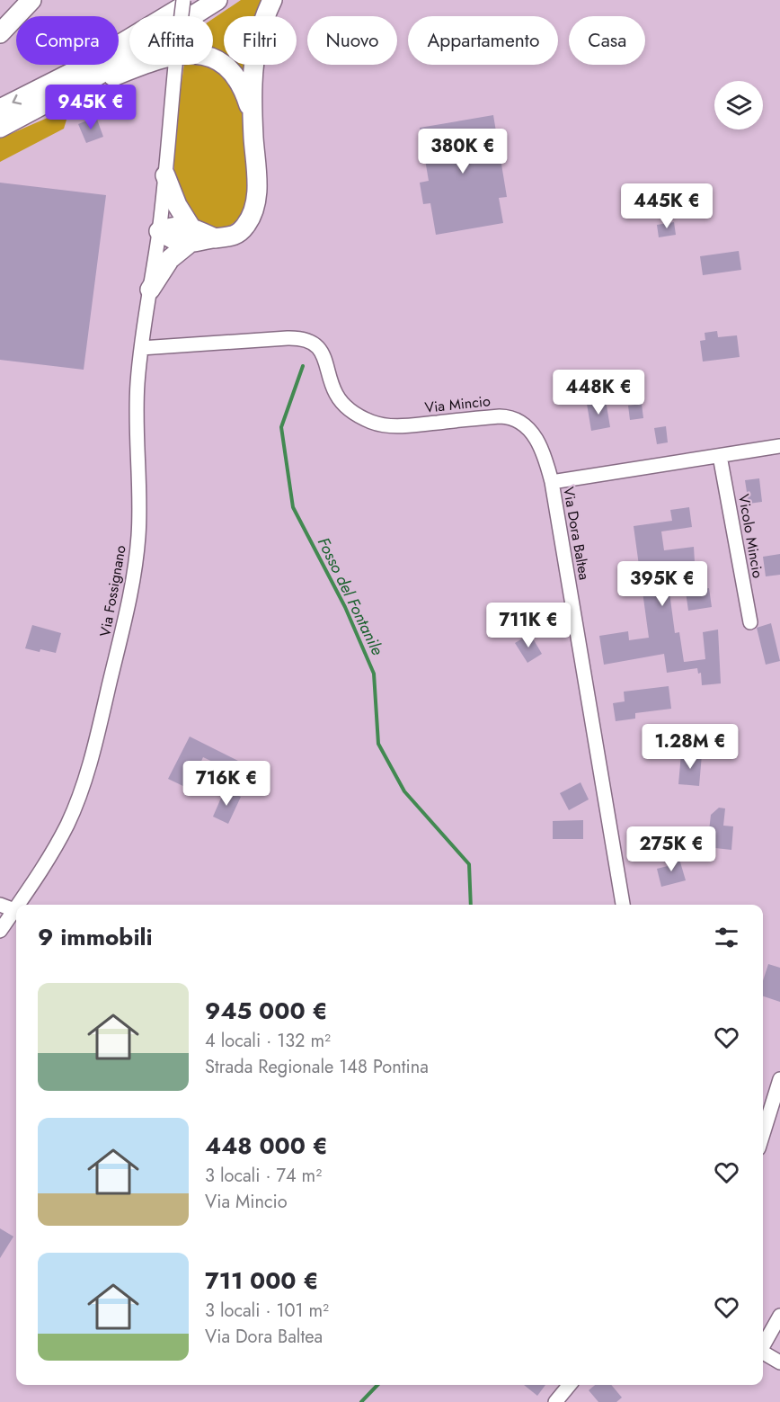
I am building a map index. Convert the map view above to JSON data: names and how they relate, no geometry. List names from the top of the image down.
{
  "streets": {
    "street": [
      "Via Mincio",
      "Via Dora Baltea",
      "Vicolo Mincio",
      "Via Fossignano"
    ]
  },
  "crossings": [
    ["Via Mincio", "Via Dora Baltea"],
    ["Via Mincio", "Via Fossignano"]
  ],
  "water": ["Fosso del Fontanile"],
  "page": {
    "chip": [
      "Compra",
      "Affitta",
      "Filtri",
      "Nuovo",
      "Appartamento",
      "Casa"
    ],
    "price": [
      "945K €",
      "380K €",
      "445K €",
      "448K €",
      "395K €",
      "711K €",
      "1.28M €",
      "716K €",
      "275K €"
    ],
    "heading": "9 immobili",
    "list": [
      {
        "name": "945 000 €",
        "note": "4 locali · 132 m² · Strada Regionale 148 Pontina"
      },
      {
        "name": "448 000 €",
        "note": "3 locali · 74 m² · Via Mincio"
      },
      {
        "name": "711 000 €",
        "note": "3 locali · 101 m² · Via Dora Baltea"
      }
    ]
  }
}
